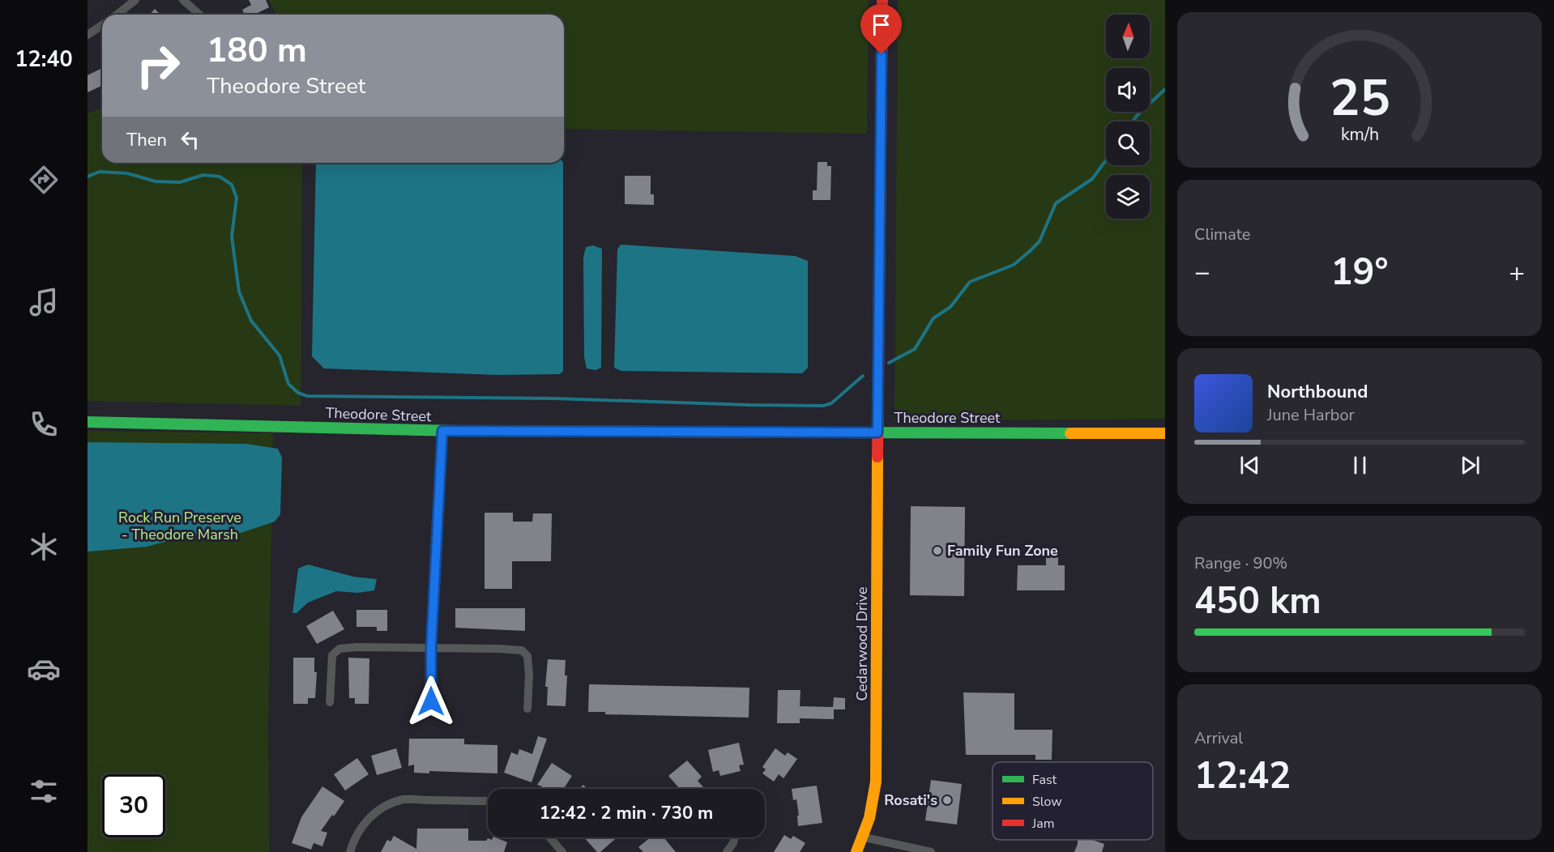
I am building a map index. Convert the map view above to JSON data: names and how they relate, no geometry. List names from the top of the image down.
{
  "streets": {
    "street": ["Theodore Street", "Cedarwood Drive"]
  },
  "crossings": [
    ["Theodore Street", "Cedarwood Drive"]
  ],
  "parks": ["Rock Run Preserve - Theodore Marsh"],
  "places": ["Family Fun Zone", "Rosati's"],
  "legend": ["Fast", "Slow", "Jam"],
  "north": "top",
  "page": {
    "tabs": "12:40",
    "turn": ["180 m", "Theodore Street"],
    "then": "Then",
    "tile": [
      "Climate",
      ["Range · 90%", "450 km"],
      ["Arrival", "12:42"]
    ],
    "heat": ["−", "19°", "+"],
    "song": ["Northbound", "June Harbor"],
    "limit": "30",
    "trip": "12:42 · 2 min · 730 m",
    "gauge": ["25", "km/h"]
  }
}
